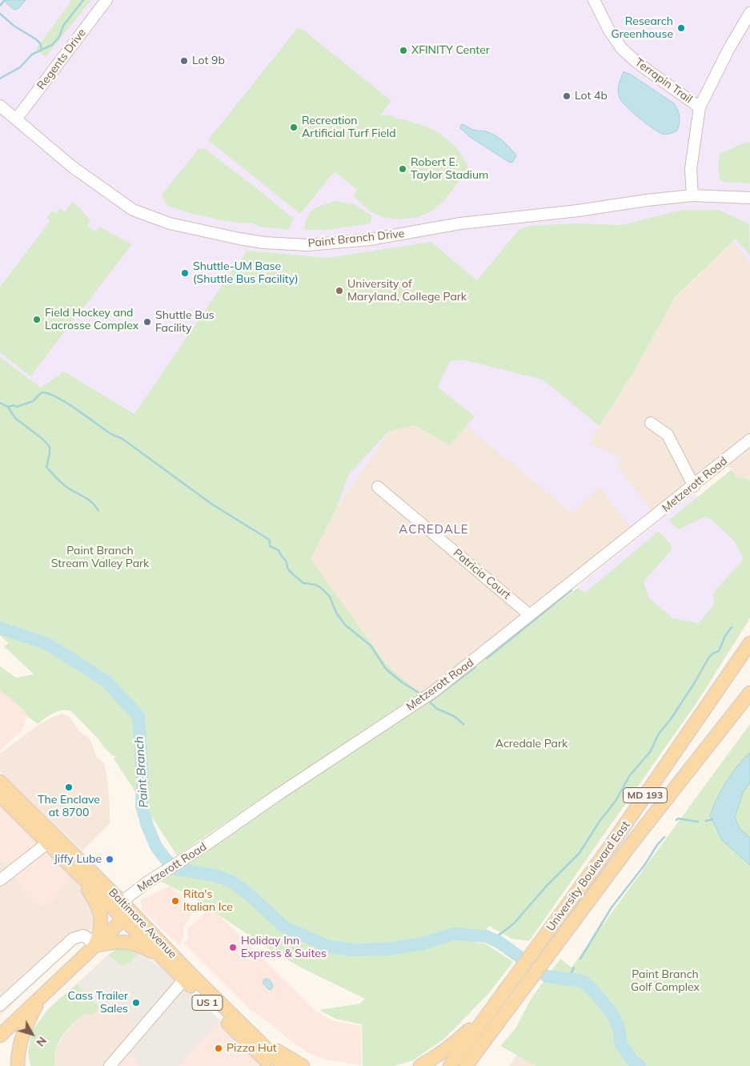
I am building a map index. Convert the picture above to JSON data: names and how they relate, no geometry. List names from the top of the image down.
{
  "streets": {
    "main road": [
      "MD 193",
      "University Boulevard East",
      "Baltimore Avenue",
      "US 1"
    ],
    "street": [
      "Regents Drive",
      "Terrapin Trail",
      "Paint Branch Drive",
      "Metzerott Road",
      "Patricia Court"
    ]
  },
  "crossings": [
    ["Regents Drive", "Paint Branch Drive"],
    ["Terrapin Trail", "Paint Branch Drive"],
    ["Metzerott Road", "Patricia Court"],
    ["Metzerott Road", "Baltimore Avenue"]
  ],
  "districts": ["ACREDALE"],
  "water": ["Paint Branch"],
  "parks": ["Paint Branch Stream Valley Park", "Acredale Park", "Paint Branch Golf Complex"],
  "places": [
    "Research Greenhouse",
    "XFINITY Center",
    "Lot 9b",
    "Lot 4b",
    "Recreation Artificial Turf Field",
    "Robert E. Taylor Stadium",
    "Shuttle-UM Base (Shuttle Bus Facility)",
    "University of Maryland, College Park",
    "Field Hockey and Lacrosse Complex",
    "Shuttle Bus Facility",
    "The Enclave at 8700",
    "Jiffy Lube",
    "Rita's Italian Ice",
    "Holiday Inn Express & Suites",
    "Cass Trailer Sales",
    "Pizza Hut"
  ],
  "north": "bottom right"
}
